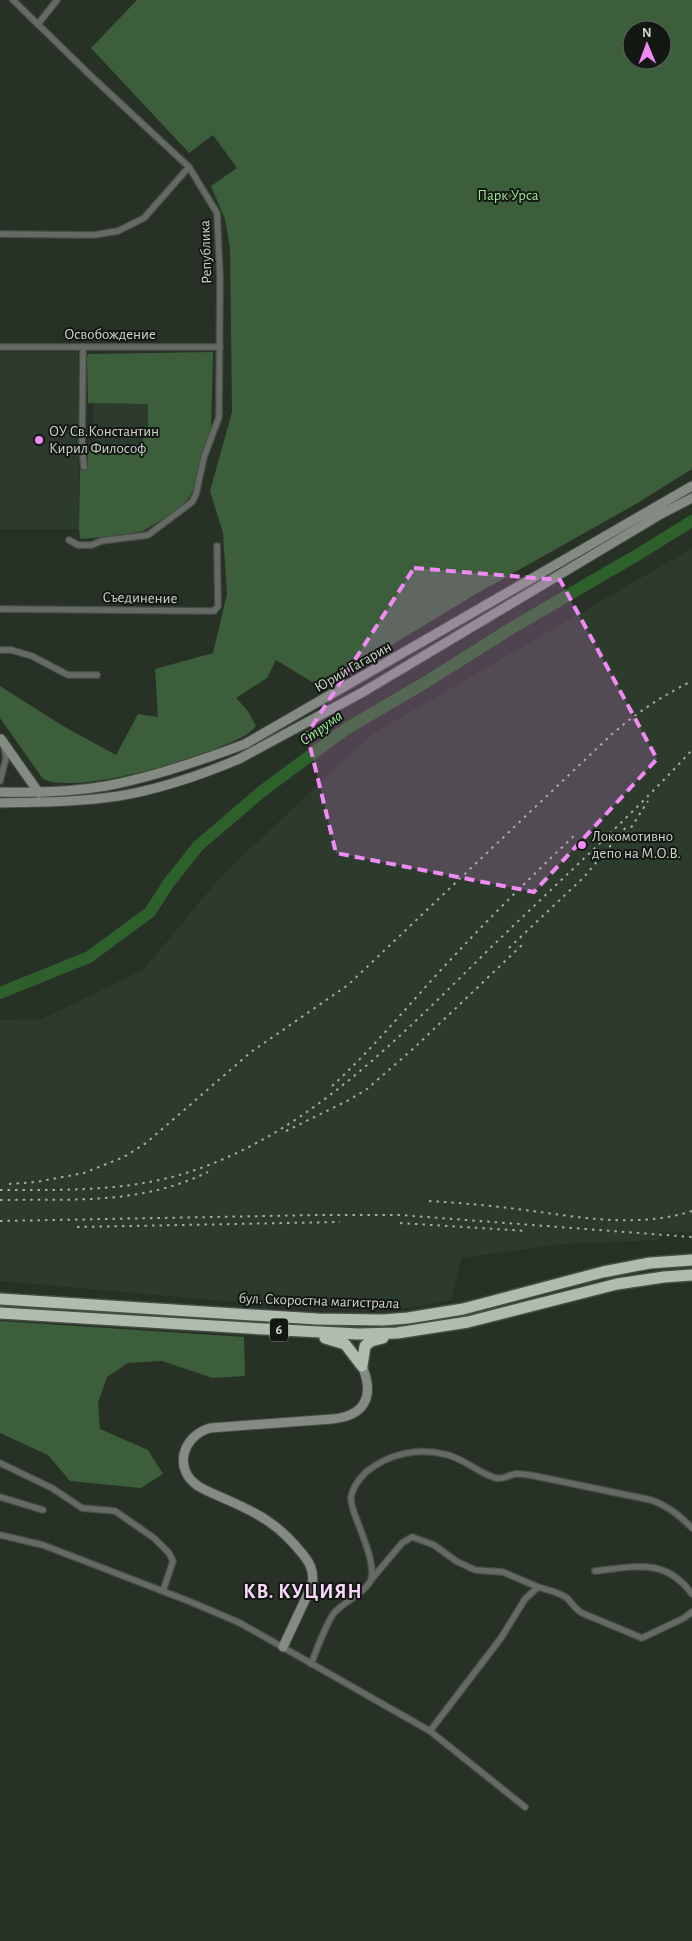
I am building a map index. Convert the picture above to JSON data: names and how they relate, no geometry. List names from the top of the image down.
{
  "streets": {
    "highway": ["бул. Скоростна магистрала", "6"],
    "street": [
      "Република",
      "Освобождение",
      "Съединение",
      "Юрий Гагарин"
    ]
  },
  "crossings": [
    ["Република", "Освобождение"]
  ],
  "districts": ["КВ. КУЦИЯН"],
  "water": ["Струма"],
  "parks": ["Парк Урса"],
  "places": ["ОУ Св.Константин Кирил Философ", "Локомотивно депо на М.О.В."],
  "north": "top"
}
